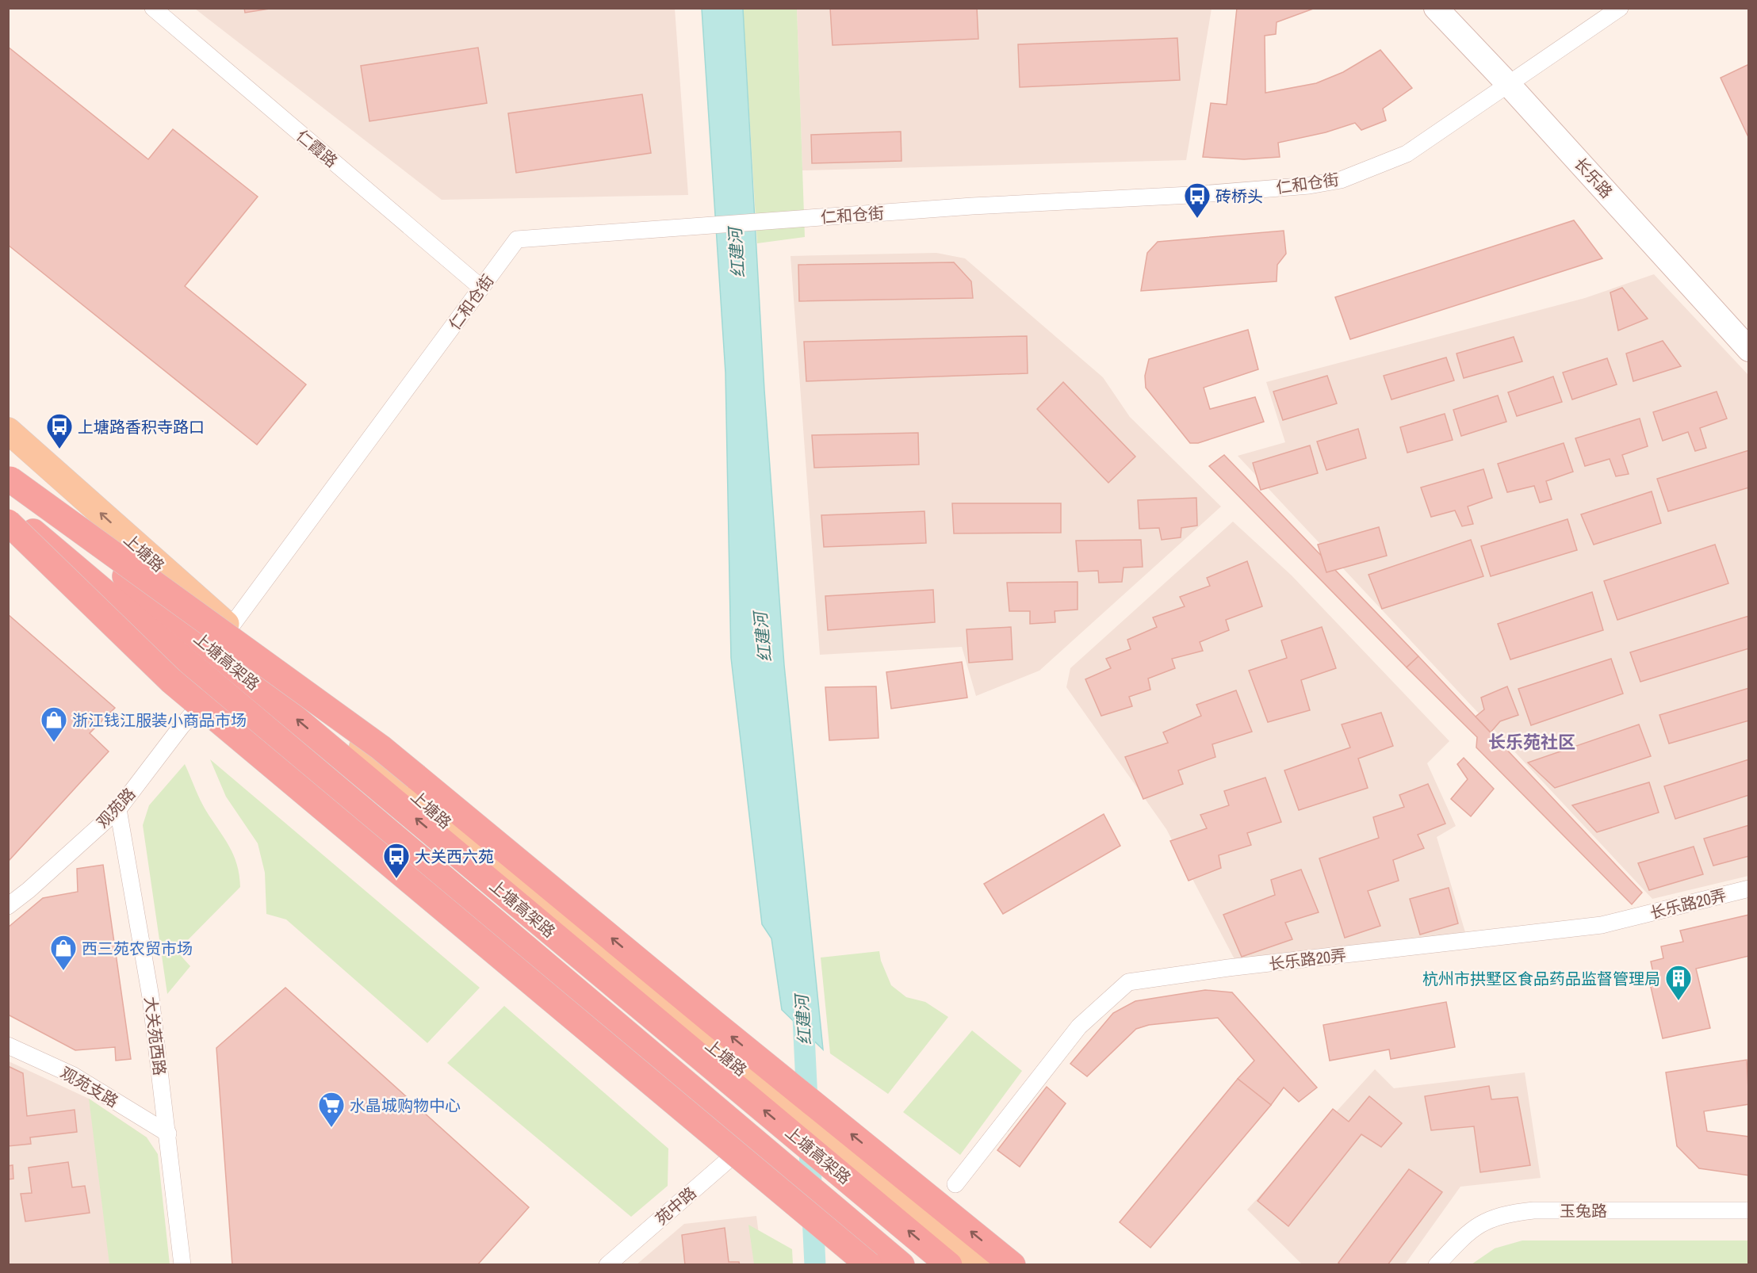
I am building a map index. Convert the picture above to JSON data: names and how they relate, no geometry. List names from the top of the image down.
{
  "streets": {
    "highway": ["上塘高架路"],
    "main road": ["上塘路"],
    "street": [
      "仁霞路",
      "长乐路",
      "仁和仓街",
      "观苑路",
      "长乐路20弄",
      "大关苑西路",
      "观苑支路",
      "苑中路",
      "玉兔路"
    ]
  },
  "crossings": [
    ["仁霞路", "仁和仓街"],
    ["长乐路", "仁和仓街"],
    ["仁和仓街", "上塘路"],
    ["观苑路", "大关苑西路"],
    ["大关苑西路", "观苑支路"]
  ],
  "districts": ["长乐苑社区"],
  "water": ["红建河"],
  "places": {
    "bus stop": ["砖桥头", "上塘路香积寺路口", "大关西六苑"],
    "shop": ["浙江钱江服装小商品市场", "西三苑农贸市场"],
    "building": ["杭州市拱墅区食品药品监督管理局"],
    "supermarket": ["水晶城购物中心"]
  }
}
